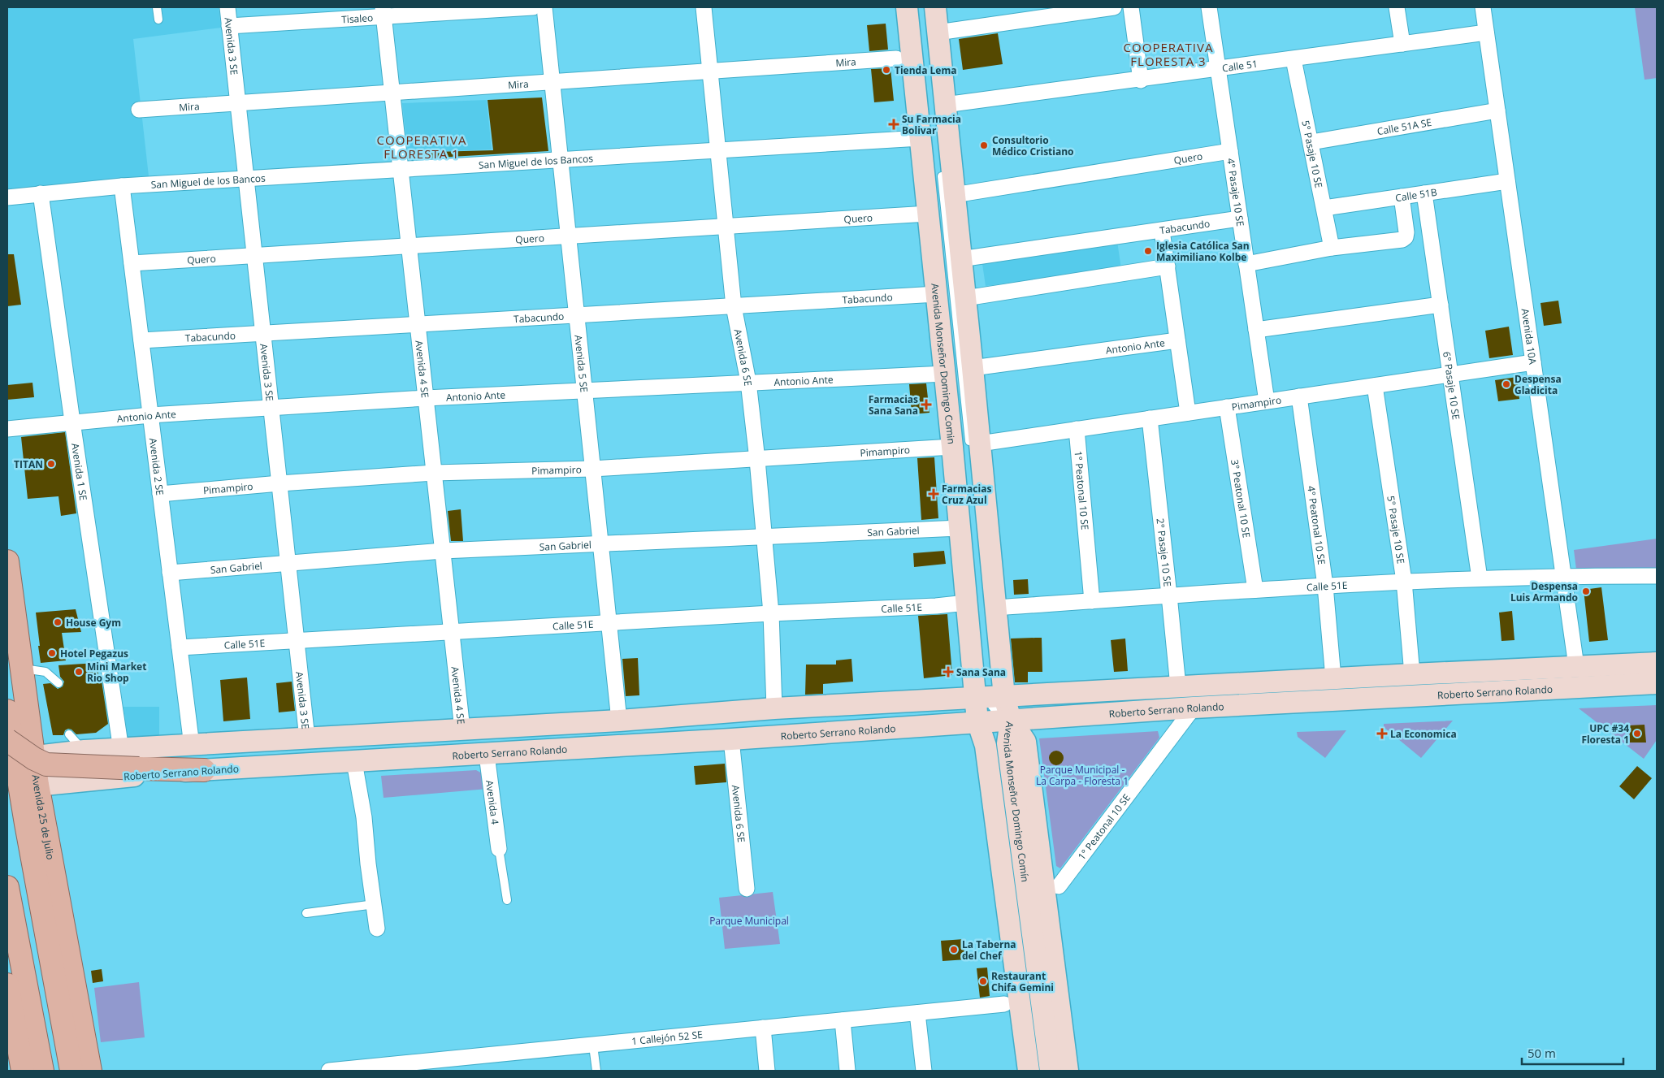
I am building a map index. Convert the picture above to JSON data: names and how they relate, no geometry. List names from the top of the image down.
{
  "streets": {
    "main road": [
      "Avenida Monseñor Domingo Comin",
      "Roberto Serrano Rolando",
      "Avenida Monseñor Domingo Comín",
      "Avenida 25 de Julio"
    ],
    "street": [
      "Tisaleo",
      "Avenida 3 SE",
      "Mira",
      "Calle 51",
      "Calle 51A SE",
      "5° Pasaje 10 SE",
      "Quero",
      "San Miguel de los Bancos",
      "4° Pasaje 10 SE",
      "Calle 51B",
      "Tabacundo",
      "Avenida 10A",
      "Antonio Ante",
      "Avenida 6 SE",
      "Avenida 5 SE",
      "Avenida 4 SE",
      "6° Pasaje 10 SE",
      "Pimampiro",
      "Avenida 2 SE",
      "Avenida 1 SE",
      "1° Peatonal 10 SE",
      "3° Peatonal 10 SE",
      "4° Peatonal 10 SE",
      "San Gabriel",
      "2° Pasaje 10 SE",
      "Calle 51E",
      "Avenida 4",
      "1 Callejón 52 SE"
    ]
  },
  "crossings": [
    ["Tisaleo", "Avenida 3 SE"],
    ["Tisaleo", "Avenida 4 SE"],
    ["Avenida 3 SE", "Mira"],
    ["Avenida 3 SE", "Quero"],
    ["Avenida 3 SE", "San Miguel de los Bancos"],
    ["Avenida 3 SE", "Tabacundo"],
    ["Avenida 3 SE", "Antonio Ante"],
    ["Avenida 3 SE", "Pimampiro"],
    ["Avenida 3 SE", "San Gabriel"],
    ["Avenida 3 SE", "Calle 51E"],
    ["Avenida 3 SE", "Roberto Serrano Rolando"],
    ["Mira", "Avenida 6 SE"],
    ["Mira", "Avenida 5 SE"],
    ["Mira", "Avenida 4 SE"],
    ["Calle 51", "5° Pasaje 10 SE"],
    ["Calle 51", "4° Pasaje 10 SE"],
    ["Calle 51", "Avenida 10A"],
    ["Calle 51", "Avenida Monseñor Domingo Comin"],
    ["Calle 51A SE", "5° Pasaje 10 SE"],
    ["Calle 51A SE", "Avenida 10A"],
    ["5° Pasaje 10 SE", "Calle 51B"],
    ["5° Pasaje 10 SE", "Pimampiro"],
    ["5° Pasaje 10 SE", "Calle 51E"],
    ["5° Pasaje 10 SE", "Roberto Serrano Rolando"],
    ["Quero", "4° Pasaje 10 SE"],
    ["Quero", "Avenida 6 SE"],
    ["Quero", "Avenida 5 SE"],
    ["Quero", "Avenida Monseñor Domingo Comin"],
    ["Quero", "Avenida 4 SE"],
    ["Quero", "Avenida 2 SE"],
    ["San Miguel de los Bancos", "Avenida 6 SE"],
    ["San Miguel de los Bancos", "Avenida 5 SE"],
    ["San Miguel de los Bancos", "Avenida Monseñor Domingo Comin"],
    ["San Miguel de los Bancos", "Avenida 4 SE"],
    ["San Miguel de los Bancos", "Avenida 2 SE"],
    ["San Miguel de los Bancos", "Avenida 1 SE"],
    ["4° Pasaje 10 SE", "Tabacundo"],
    ["4° Pasaje 10 SE", "Pimampiro"],
    ["Calle 51B", "Avenida 10A"],
    ["Calle 51B", "6° Pasaje 10 SE"],
    ["Tabacundo", "Avenida 6 SE"],
    ["Tabacundo", "Avenida 5 SE"],
    ["Tabacundo", "Avenida Monseñor Domingo Comin"],
    ["Tabacundo", "Avenida 4 SE"],
    ["Tabacundo", "Avenida 2 SE"],
    ["Avenida 10A", "Pimampiro"],
    ["Avenida 10A", "Calle 51E"],
    ["Avenida 10A", "Roberto Serrano Rolando"],
    ["Antonio Ante", "Avenida 6 SE"],
    ["Antonio Ante", "Avenida 5 SE"],
    ["Antonio Ante", "Avenida Monseñor Domingo Comin"],
    ["Antonio Ante", "Avenida 4 SE"],
    ["Antonio Ante", "Avenida 2 SE"],
    ["Antonio Ante", "Avenida 1 SE"],
    ["Avenida 6 SE", "Pimampiro"],
    ["Avenida 6 SE", "San Gabriel"],
    ["Avenida 6 SE", "Calle 51E"],
    ["Avenida 6 SE", "Roberto Serrano Rolando"],
    ["Avenida 5 SE", "Pimampiro"],
    ["Avenida 5 SE", "San Gabriel"],
    ["Avenida 5 SE", "Calle 51E"],
    ["Avenida 5 SE", "Roberto Serrano Rolando"],
    ["Avenida Monseñor Domingo Comin", "Pimampiro"],
    ["Avenida Monseñor Domingo Comin", "San Gabriel"],
    ["Avenida Monseñor Domingo Comin", "Calle 51E"],
    ["Avenida Monseñor Domingo Comin", "Roberto Serrano Rolando"],
    ["Avenida Monseñor Domingo Comin", "Avenida Monseñor Domingo Comín"],
    ["Avenida 4 SE", "Pimampiro"],
    ["Avenida 4 SE", "San Gabriel"],
    ["Avenida 4 SE", "Calle 51E"],
    ["Avenida 4 SE", "Roberto Serrano Rolando"],
    ["6° Pasaje 10 SE", "Pimampiro"],
    ["6° Pasaje 10 SE", "Calle 51E"],
    ["Pimampiro", "Avenida 2 SE"],
    ["Pimampiro", "1° Peatonal 10 SE"],
    ["Pimampiro", "3° Peatonal 10 SE"],
    ["Pimampiro", "4° Peatonal 10 SE"],
    ["Pimampiro", "2° Pasaje 10 SE"],
    ["Avenida 2 SE", "San Gabriel"],
    ["Avenida 2 SE", "Calle 51E"],
    ["Avenida 2 SE", "Roberto Serrano Rolando"],
    ["Avenida 1 SE", "Roberto Serrano Rolando"],
    ["1° Peatonal 10 SE", "Calle 51E"],
    ["1° Peatonal 10 SE", "Roberto Serrano Rolando"],
    ["3° Peatonal 10 SE", "Calle 51E"],
    ["4° Peatonal 10 SE", "Calle 51E"],
    ["4° Peatonal 10 SE", "Roberto Serrano Rolando"],
    ["2° Pasaje 10 SE", "Calle 51E"],
    ["2° Pasaje 10 SE", "Roberto Serrano Rolando"],
    ["Roberto Serrano Rolando", "Avenida 4"],
    ["Roberto Serrano Rolando", "Avenida Monseñor Domingo Comín"],
    ["Roberto Serrano Rolando", "Avenida 25 de Julio"]
  ],
  "districts": ["COOPERATIVA FLORESTA 3", "COOPERATIVA FLORESTA 1"],
  "parks": ["Parque Municipal - La Carpa - Floresta 1", "Parque Municipal"],
  "places": {
    "other": [
      "Tienda Lema",
      "Consultorio Médico Cristiano",
      "Iglesia Católica San Maximiliano Kolbe",
      "Despensa Gladicita",
      "TITAN",
      "Despensa Luis Armando",
      "House Gym",
      "Hotel Pegazus",
      "Mini Market Rio Shop",
      "UPC #34 Floresta 1",
      "La Taberna del Chef",
      "Restaurant Chifa Gemini"
    ],
    "health": [
      "Su Farmacia Bolivar",
      "Farmacias Sana Sana",
      "Farmacias Cruz Azul",
      "Sana Sana",
      "La Economica"
    ]
  },
  "scale_bar": "50 m"
}
